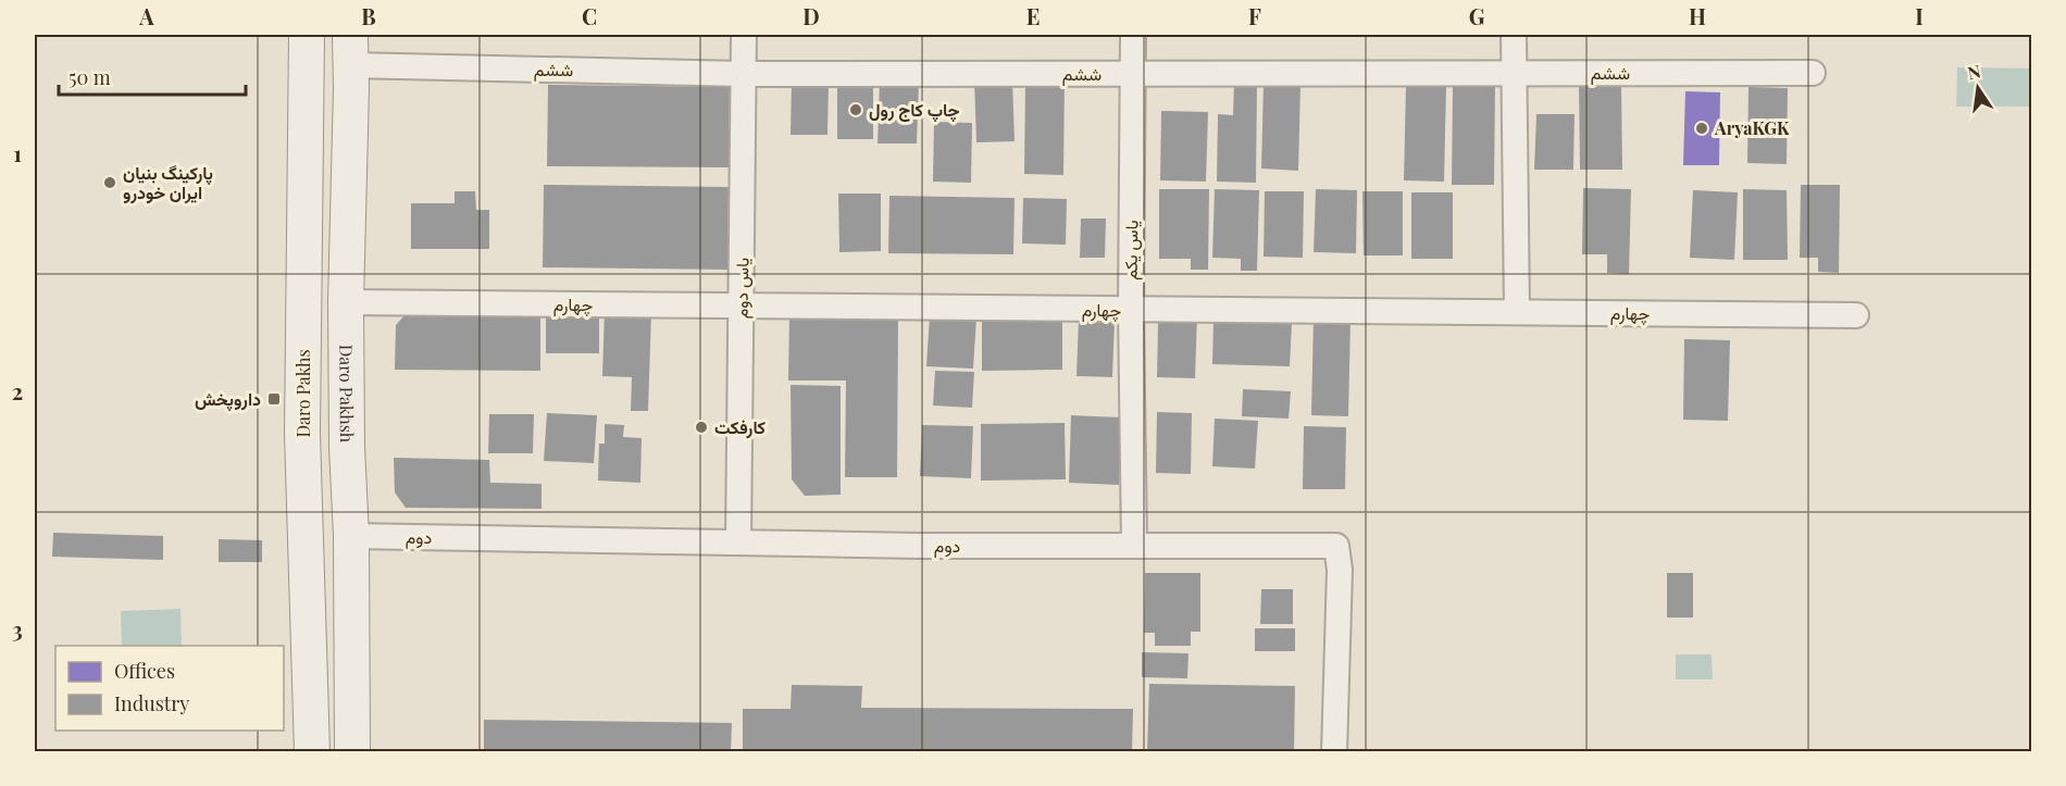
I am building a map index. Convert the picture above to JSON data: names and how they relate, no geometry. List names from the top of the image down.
{
  "streets": {
    "street": [
      "ششم",
      "یاس یکم",
      "یاس دوم",
      "چهارم",
      "Daro Pakhs",
      "Daro Pakhsh",
      "دوم"
    ]
  },
  "crossings": [
    ["ششم", "یاس یکم"],
    ["ششم", "یاس دوم"],
    ["ششم", "Daro Pakhsh"],
    ["یاس یکم", "چهارم"],
    ["یاس یکم", "دوم"],
    ["یاس دوم", "چهارم"],
    ["یاس دوم", "دوم"],
    ["چهارم", "Daro Pakhsh"],
    ["Daro Pakhsh", "دوم"]
  ],
  "places": {
    "other": [
      "چاپ کاج رول",
      "AryaKGK",
      "پارکینگ بنیان ایران خودرو",
      "کارفکت"
    ],
    "transit": ["داروپخش"]
  },
  "legend": ["Offices", "Industry"],
  "scale_bar": "50 m",
  "north": "top",
  "grid": {
    "columns": [
      "A",
      "B",
      "C",
      "D",
      "E",
      "F",
      "G",
      "H",
      "I"
    ],
    "rows": ["1", "2", "3"]
  }
}
